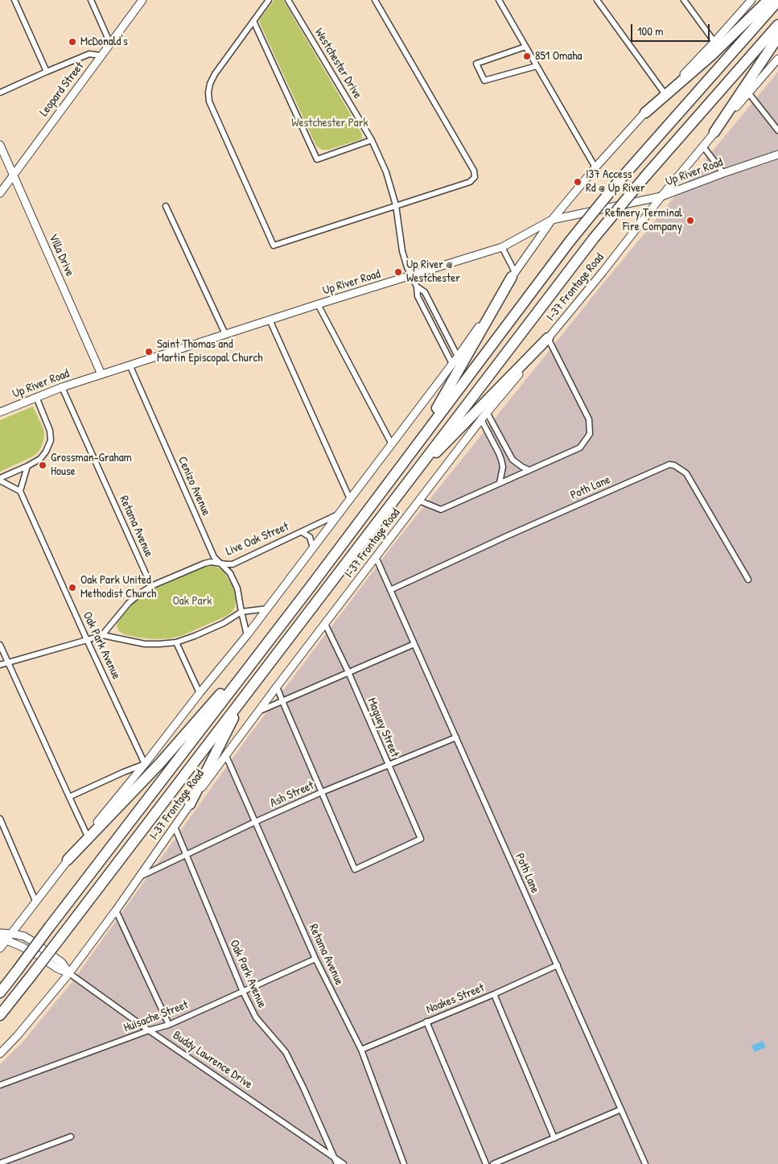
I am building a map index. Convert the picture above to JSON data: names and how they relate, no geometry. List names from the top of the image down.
{
  "streets": {
    "main road": [
      "Leopard Street",
      "Up River Road",
      "Villa Drive",
      "I-37 Frontage Road",
      "Buddy Lawrence Drive"
    ],
    "street": [
      "Westchester Drive",
      "Cenizo Avenue",
      "Poth Lane",
      "Retama Avenue",
      "Live Oak Street",
      "Oak Park Avenue",
      "Maguey Street",
      "Ash Street",
      "Noakes Street",
      "Huisache Street"
    ]
  },
  "crossings": [
    ["Westchester Drive", "Up River Road"],
    ["Leopard Street", "Villa Drive"],
    ["Up River Road", "Villa Drive"],
    ["Up River Road", "I-37 Frontage Road"],
    ["Up River Road", "Cenizo Avenue"],
    ["Up River Road", "Retama Avenue"],
    ["I-37 Frontage Road", "Poth Lane"],
    ["I-37 Frontage Road", "Retama Avenue"],
    ["I-37 Frontage Road", "Oak Park Avenue"],
    ["I-37 Frontage Road", "Maguey Street"],
    ["I-37 Frontage Road", "Ash Street"],
    ["I-37 Frontage Road", "Buddy Lawrence Drive"],
    ["Cenizo Avenue", "Live Oak Street"],
    ["Poth Lane", "Ash Street"],
    ["Poth Lane", "Noakes Street"],
    ["Retama Avenue", "Live Oak Street"],
    ["Retama Avenue", "Ash Street"],
    ["Retama Avenue", "Noakes Street"],
    ["Retama Avenue", "Huisache Street"],
    ["Oak Park Avenue", "Ash Street"],
    ["Oak Park Avenue", "Huisache Street"],
    ["Oak Park Avenue", "Buddy Lawrence Drive"],
    ["Maguey Street", "Ash Street"],
    ["Huisache Street", "Buddy Lawrence Drive"]
  ],
  "parks": ["Westchester Park", "Oak Park"],
  "places": [
    "McDonald's",
    "851 Omaha",
    "I37 Access Rd @ Up River",
    "Refinery Terminal Fire Company",
    "Up River @ Westchester",
    "Saint Thomas and Martin Episcopal Church",
    "Grossman-Graham House",
    "Oak Park United Methodist Church"
  ],
  "scale_bar": "100 m"
}
